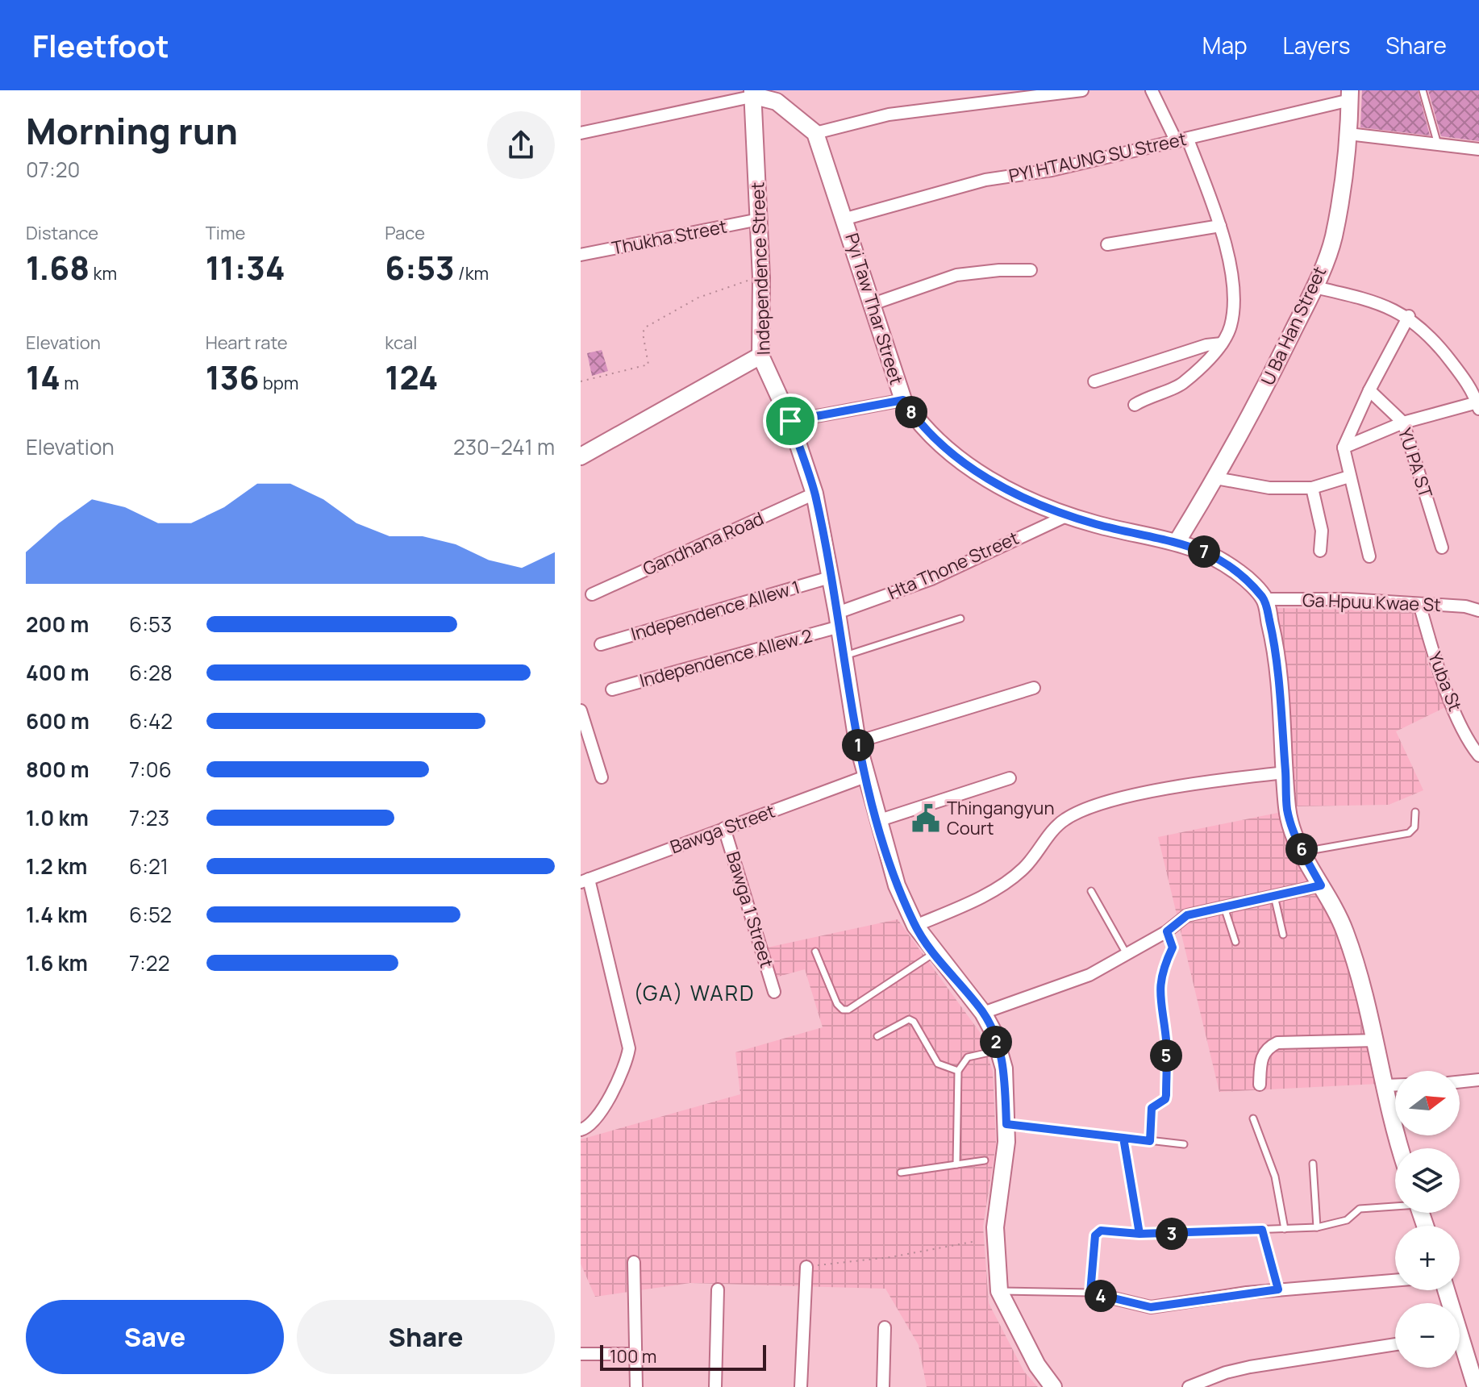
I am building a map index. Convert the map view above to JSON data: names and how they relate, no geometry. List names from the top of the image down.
{
  "streets": {
    "street": [
      "PYI HTAUNG SU Street",
      "Thukha Street",
      "Independence Street",
      "Pyi Taw Thar Street",
      "U Ba Han Street",
      "YU PA ST",
      "Gandhana Road",
      "Hta Thone Street",
      "Ga Hpuu Kwae St",
      "Independence Allew 1",
      "Independence Allew 2",
      "Yuba St",
      "Bawga Street",
      "Bawga 1 Street"
    ]
  },
  "crossings": [
    ["PYI HTAUNG SU Street", "Pyi Taw Thar Street"],
    ["PYI HTAUNG SU Street", "U Ba Han Street"],
    ["Thukha Street", "Independence Street"],
    ["Independence Street", "Gandhana Road"],
    ["Independence Street", "Hta Thone Street"],
    ["Independence Street", "Independence Allew 1"],
    ["Independence Street", "Independence Allew 2"],
    ["Independence Street", "Bawga Street"],
    ["Pyi Taw Thar Street", "U Ba Han Street"],
    ["Pyi Taw Thar Street", "Hta Thone Street"],
    ["Pyi Taw Thar Street", "Ga Hpuu Kwae St"],
    ["Hta Thone Street", "Independence Allew 2"],
    ["Ga Hpuu Kwae St", "Yuba St"],
    ["Bawga Street", "Bawga 1 Street"]
  ],
  "districts": ["(GA) WARD"],
  "places": {
    "public building": ["Thingangyun Court"]
  },
  "scale_bar": "100 m",
  "north": "right",
  "page": {
    "header": "Fleetfoot",
    "nav": ["Map", "Layers", "Share"],
    "heading": ["Morning run", "07:20"],
    "stats": [
      ["Distance", "1.68 km"],
      ["Time", "11:34"],
      ["Pace", "6:53 /km"],
      ["Elevation", "14 m"],
      ["Heart rate", "136 bpm"],
      ["kcal", "124"]
    ],
    "pins": [
      "8",
      "7",
      "1",
      "6",
      "2",
      "5",
      "3",
      "4"
    ],
    "chart": ["Elevation", "230–241 m"],
    "list": [
      {
        "name": "200 m",
        "note": "6:53"
      },
      {
        "name": "400 m",
        "note": "6:28"
      },
      {
        "name": "600 m",
        "note": "6:42"
      },
      {
        "name": "800 m",
        "note": "7:06"
      },
      {
        "name": "1.0 km",
        "note": "7:23"
      },
      {
        "name": "1.2 km",
        "note": "6:21"
      },
      {
        "name": "1.4 km",
        "note": "6:52"
      },
      {
        "name": "1.6 km",
        "note": "7:22"
      }
    ],
    "map_buttons": ["+", "−"],
    "buttons": ["Save", "Share"],
    "scale": "100 m"
  }
}
